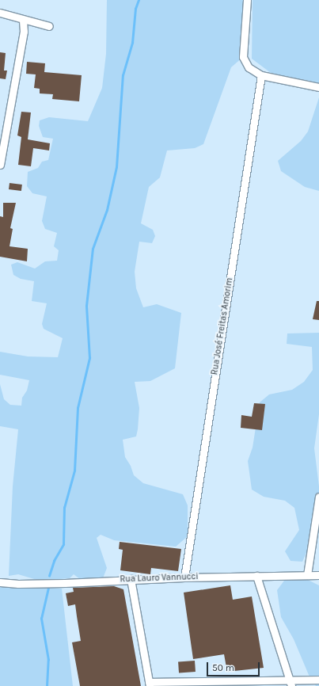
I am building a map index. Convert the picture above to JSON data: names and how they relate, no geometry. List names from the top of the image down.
{
  "streets": {
    "street": ["Rua José Freitas Amorim", "Rua Lauro Vannucci"]
  },
  "crossings": [
    ["Rua José Freitas Amorim", "Rua Lauro Vannucci"]
  ],
  "scale_bar": "50 m"
}
